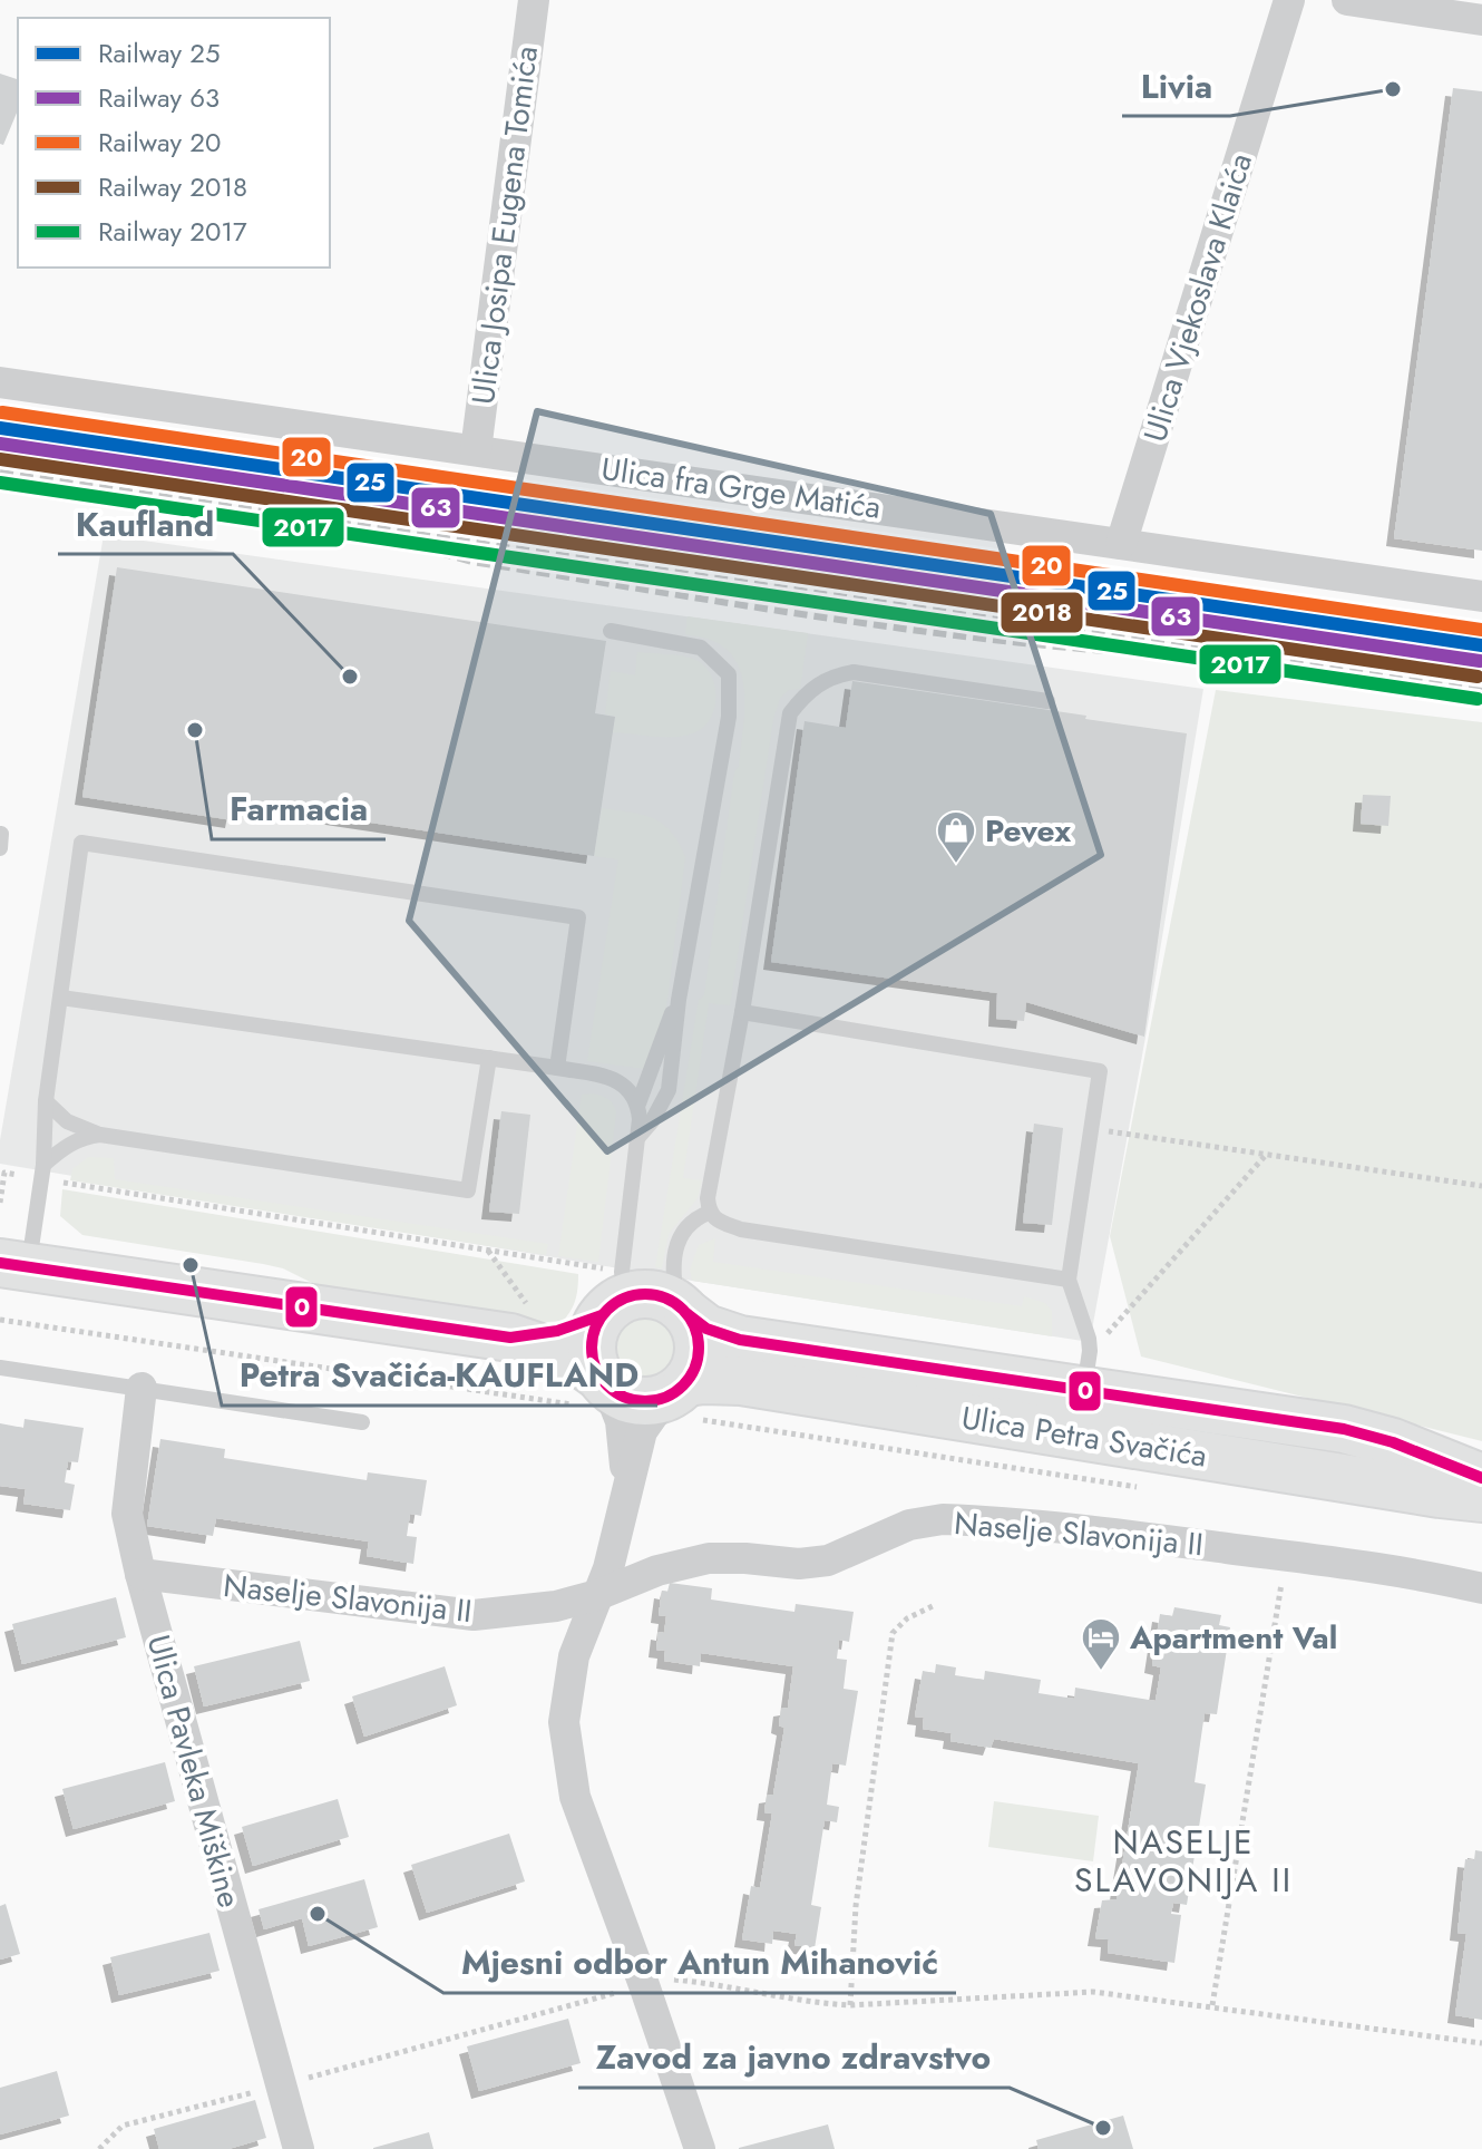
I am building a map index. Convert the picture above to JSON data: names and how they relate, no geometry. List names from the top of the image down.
{
  "streets": {
    "main road": ["Ulica Petra Svačića"],
    "street": [
      "Ulica Josipa Eugena Tomića",
      "Ulica Vjekoslava Klaića",
      "Ulica fra Grge Matića",
      "Naselje Slavonija II",
      "Ulica Pavleka Miškine"
    ]
  },
  "crossings": [
    ["Ulica Josipa Eugena Tomića", "Ulica fra Grge Matića"],
    ["Ulica Vjekoslava Klaića", "Ulica fra Grge Matića"],
    ["Naselje Slavonija II", "Ulica Pavleka Miškine"]
  ],
  "districts": ["NASELJE SLAVONIJA II"],
  "places": {
    "other": [
      "Livia",
      "Kaufland",
      "Farmacia",
      "Petra Svačića-KAUFLAND",
      "Mjesni odbor Antun Mihanović",
      "Zavod za javno zdravstvo"
    ],
    "shop": ["Pevex"],
    "hotel": ["Apartment Val"]
  },
  "lines": [
    "rail line 20",
    "rail line 25",
    "rail line 63",
    "rail line 2018",
    "rail line 2017",
    "transit line 0"
  ],
  "legend": [
    "Railway 25",
    "Railway 63",
    "Railway 20",
    "Railway 2018",
    "Railway 2017"
  ]
}
